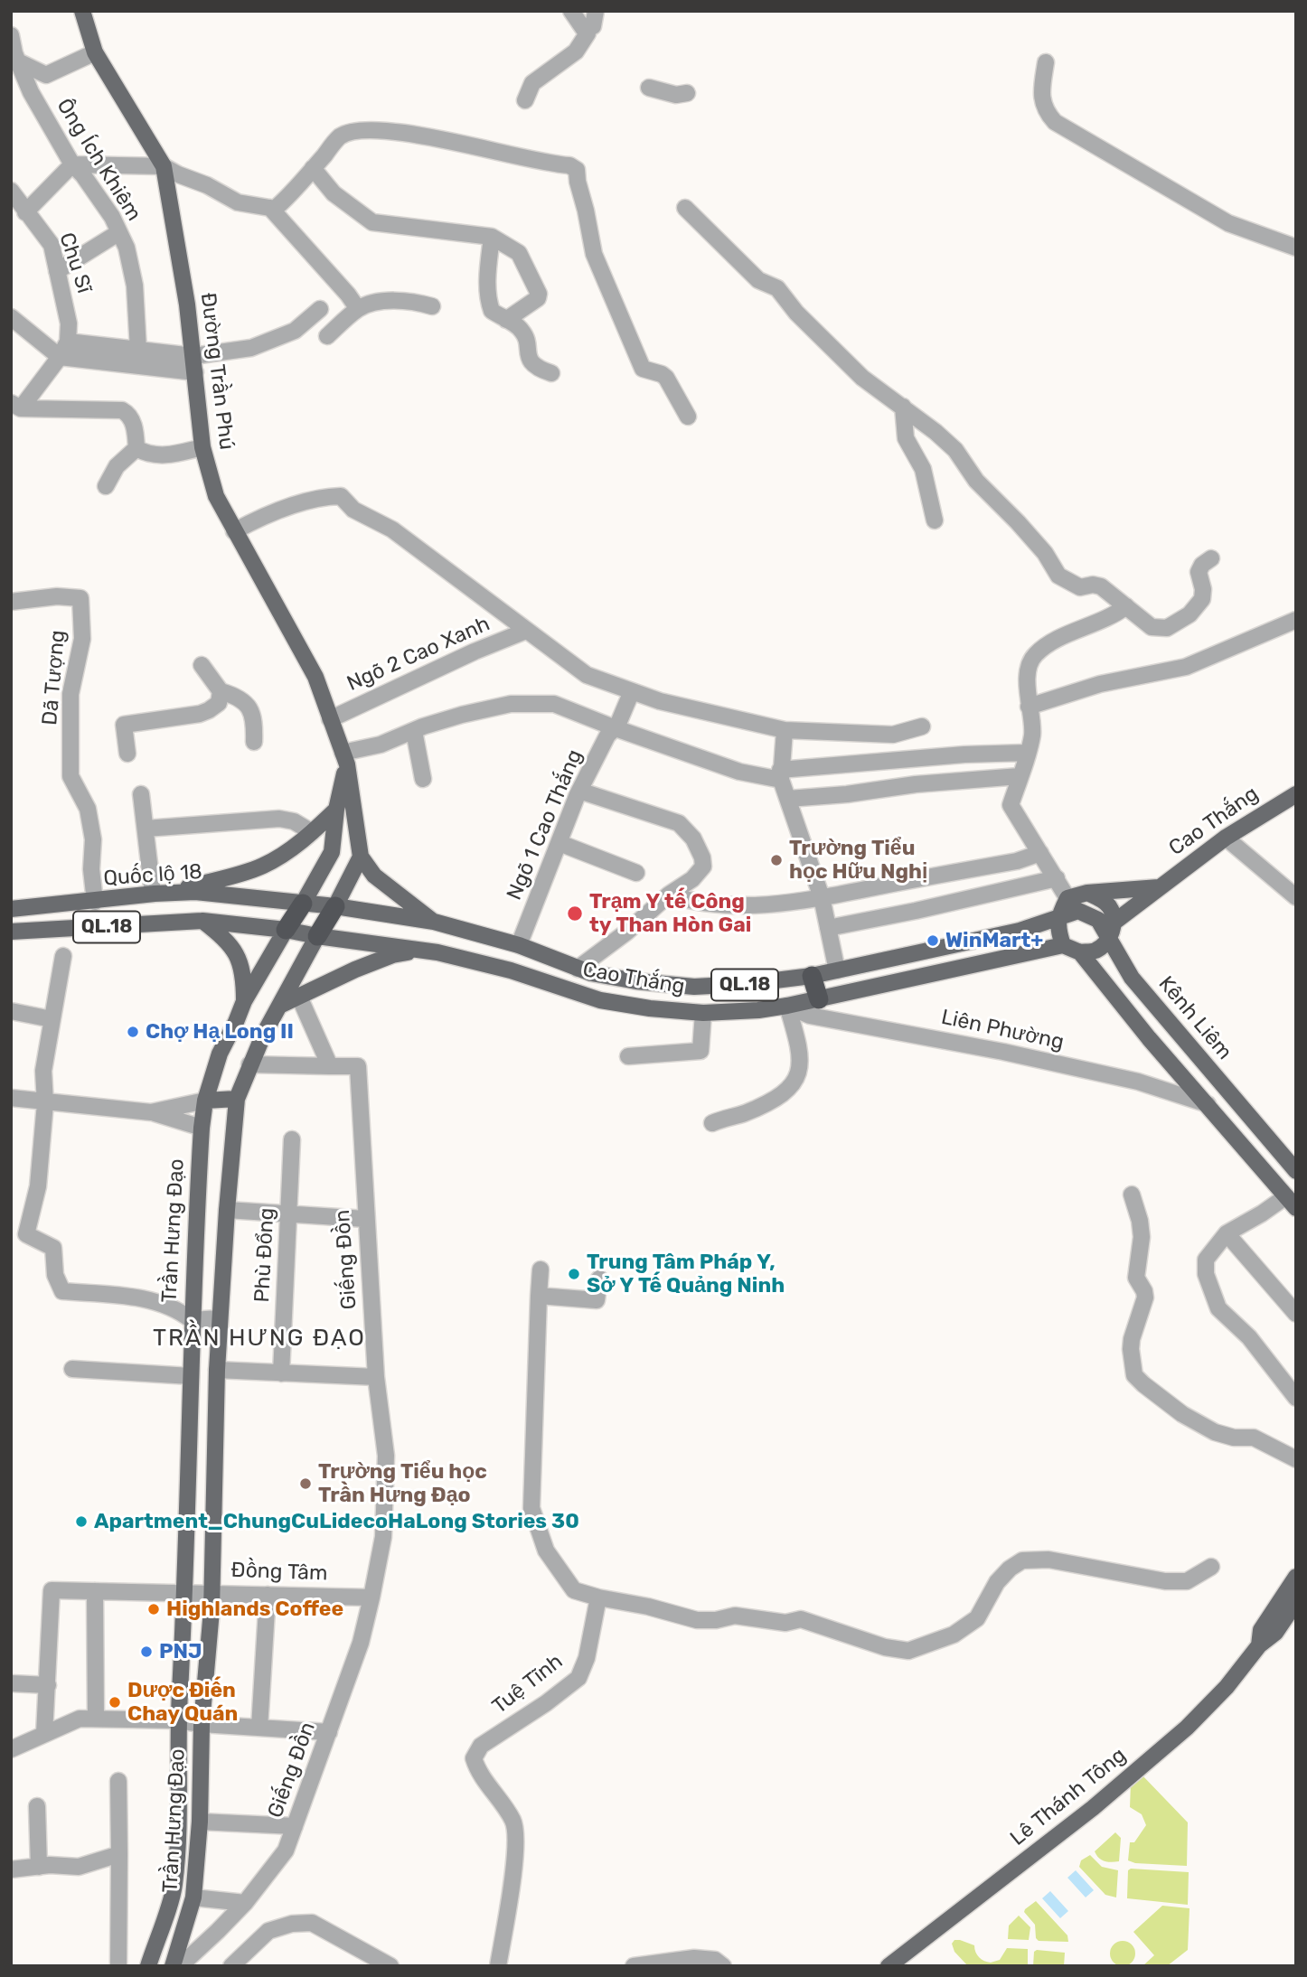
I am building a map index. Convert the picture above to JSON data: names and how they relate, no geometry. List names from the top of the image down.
{
  "streets": {
    "main road": [
      "Đường Trần Phú",
      "Cao Thắng",
      "Quốc lộ 18",
      "QL.18",
      "Kênh Liêm",
      "Trần Hưng Đạo",
      "Lê Thánh Tông"
    ],
    "street": [
      "Ông Ích Khiêm",
      "Chu Sĩ",
      "Ngõ 2 Cao Xanh",
      "Dã Tượng",
      "Ngõ 1 Cao Thắng",
      "Liên Phường",
      "Phù Đổng",
      "Giếng Đồn",
      "Đồng Tâm",
      "Tuệ Tĩnh"
    ]
  },
  "crossings": [
    ["Đường Trần Phú", "Ngõ 2 Cao Xanh"],
    ["Dã Tượng", "Quốc lộ 18"],
    ["Cao Thắng", "Ngõ 1 Cao Thắng"],
    ["Cao Thắng", "Quốc lộ 18"],
    ["Cao Thắng", "QL.18"],
    ["Cao Thắng", "Kênh Liêm"],
    ["Cao Thắng", "Liên Phường"],
    ["Cao Thắng", "Trần Hưng Đạo"],
    ["QL.18", "Trần Hưng Đạo"],
    ["Trần Hưng Đạo", "Đồng Tâm"],
    ["Giếng Đồn", "Đồng Tâm"]
  ],
  "districts": ["TRẦN HƯNG ĐẠO"],
  "places": [
    "Trường Tiểu học Hữu Nghị",
    "Trạm Y tế Công ty Than Hòn Gai",
    "WinMart+",
    "Chợ Hạ Long II",
    "Trung Tâm Pháp Y, Sở Y Tế Quảng Ninh",
    "Trường Tiểu học Trần Hưng Đạo",
    "Apartment_ChungCuLidecoHaLong Stories 30",
    "Highlands Coffee",
    "PNJ",
    "Dược Điến Chay Quán"
  ]
}
